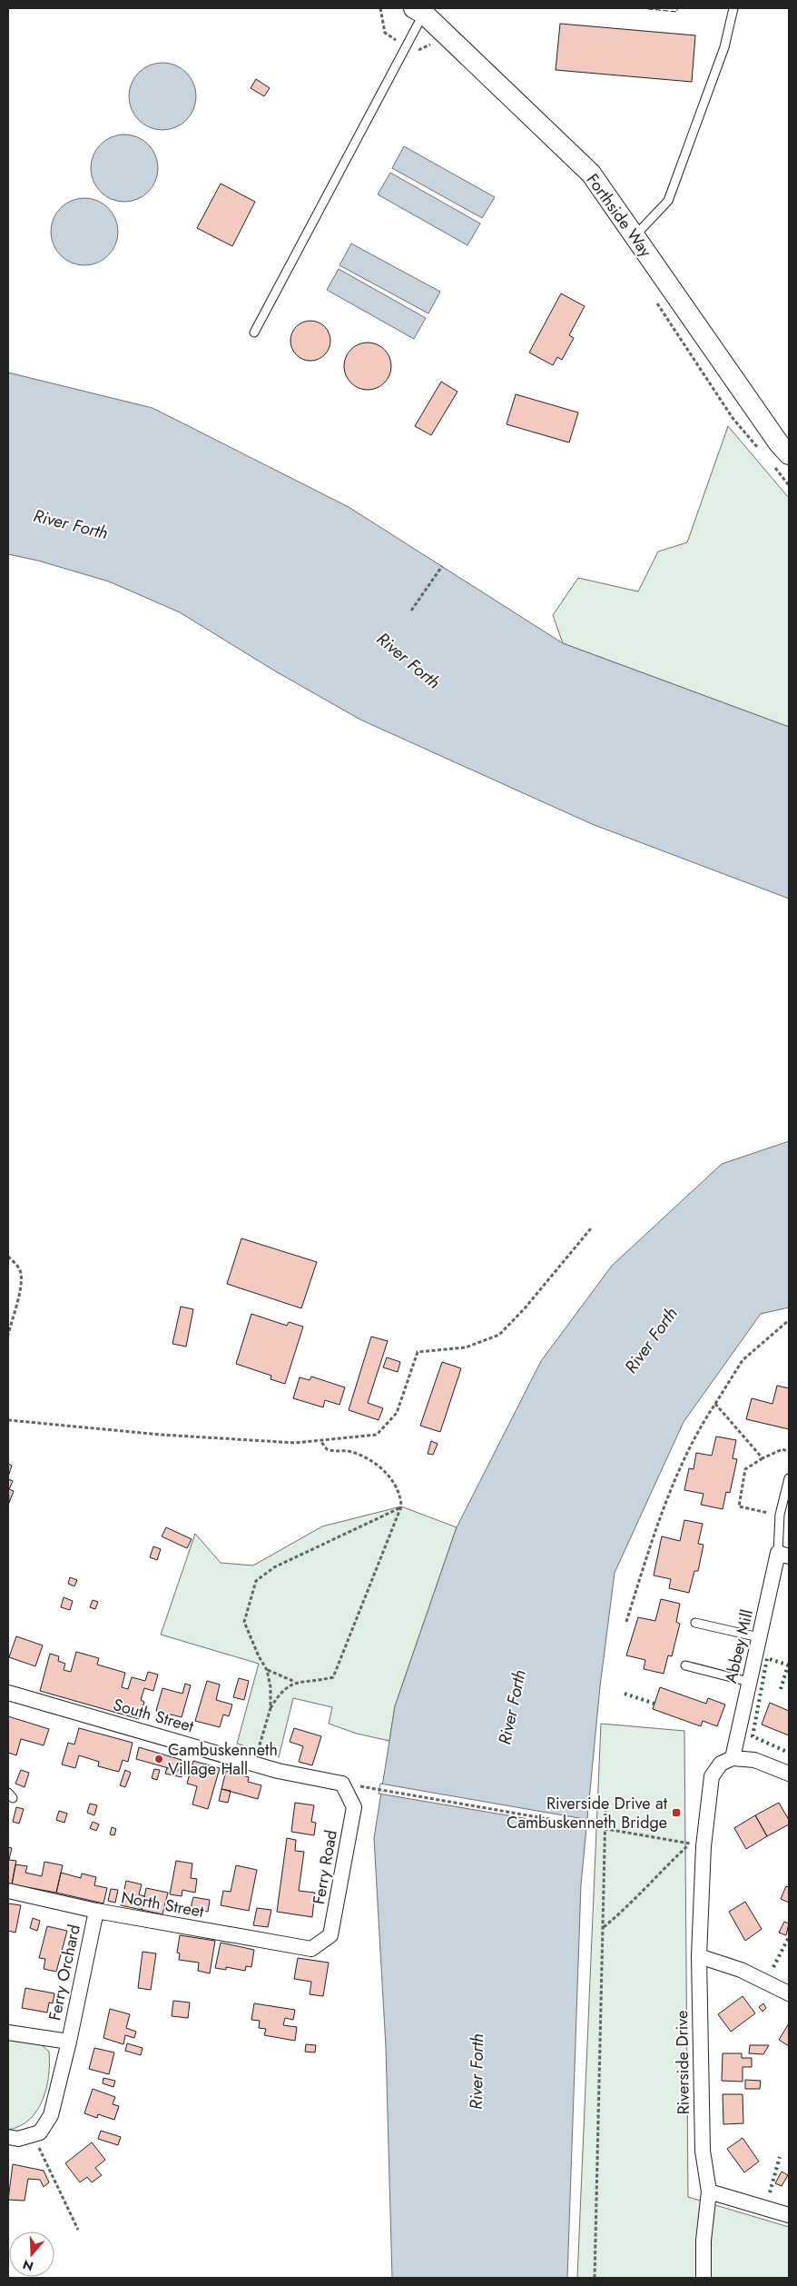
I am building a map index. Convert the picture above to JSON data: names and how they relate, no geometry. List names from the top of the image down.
{
  "streets": {
    "street": [
      "Forthside Way",
      "Abbey Mill",
      "South Street",
      "Ferry Road",
      "North Street",
      "Ferry Orchard",
      "Riverside Drive"
    ]
  },
  "crossings": [
    ["Abbey Mill", "Riverside Drive"],
    ["South Street", "Ferry Road"],
    ["Ferry Road", "North Street"],
    ["North Street", "Ferry Orchard"]
  ],
  "water": ["River Forth"],
  "places": {
    "other": ["Cambuskenneth Village Hall"],
    "transit": ["Riverside Drive at Cambuskenneth Bridge"]
  },
  "north": "bottom"
}
